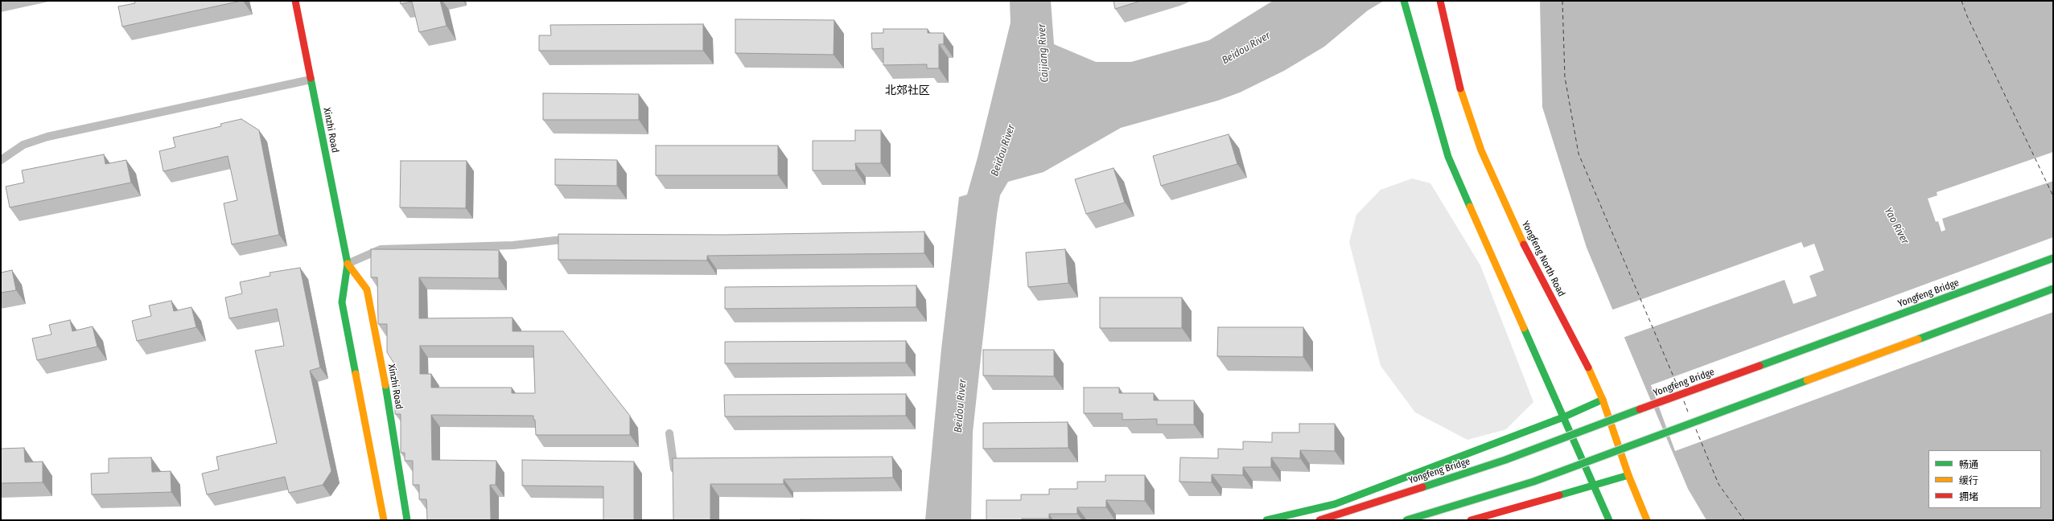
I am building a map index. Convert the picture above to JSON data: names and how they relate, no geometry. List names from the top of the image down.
{
  "streets": {
    "main road": ["Xinzhi Road", "Yongfeng North Road", "Yongfeng Bridge"]
  },
  "districts": ["北郊社区"],
  "water": ["Beidou River", "Caijiang River", "Yao River"],
  "legend": ["畅通", "缓行", "拥堵"]
}
